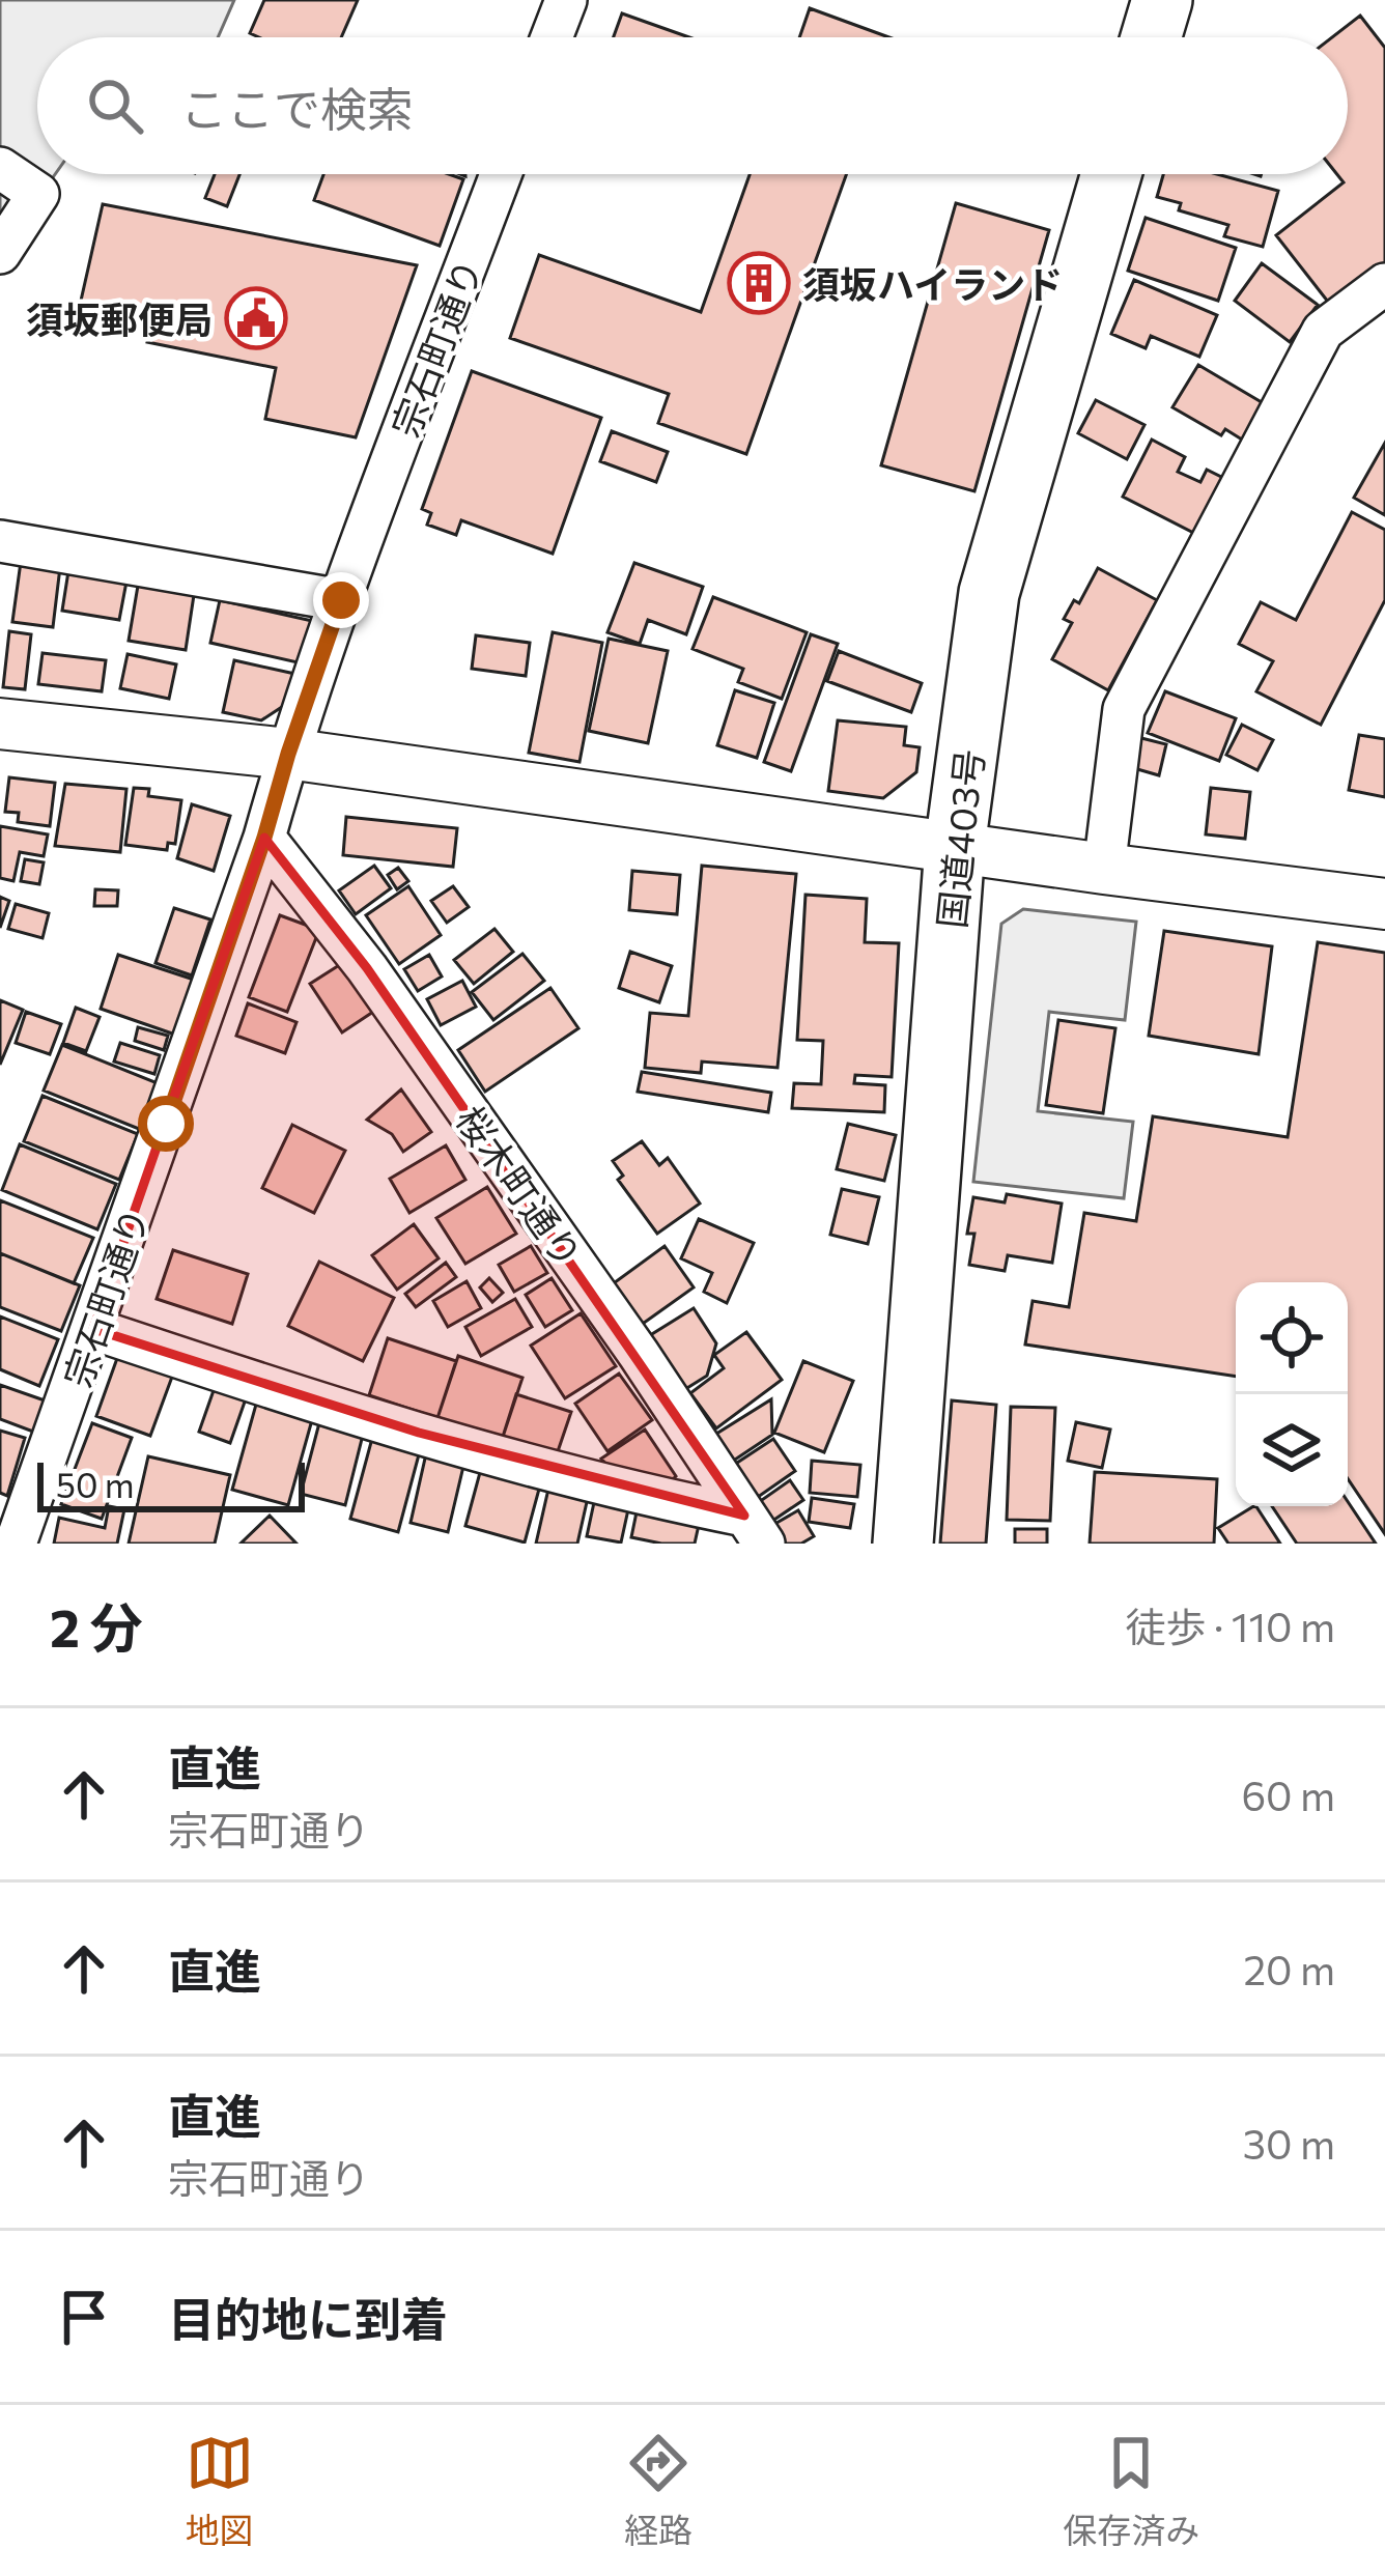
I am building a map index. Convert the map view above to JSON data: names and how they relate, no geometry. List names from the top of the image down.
{
  "streets": {
    "highway": ["国道403号"],
    "street": ["宗石町通り", "桜木町通り"]
  },
  "crossings": [
    ["宗石町通り", "桜木町通り"]
  ],
  "places": {
    "building": ["須坂ハイランド"],
    "public building": ["須坂郵便局"]
  },
  "scale_bar": "50 m",
  "page": {
    "search": "ここで検索",
    "scale": "50 m",
    "heading": ["2 分", "徒歩 · 110 m"],
    "list": [
      ["直進", "宗石町通り", "60 m"],
      ["直進", "20 m"],
      ["直進", "宗石町通り", "30 m"],
      "目的地に到着"
    ],
    "nav": ["地図", "経路", "保存済み"]
  }
}
